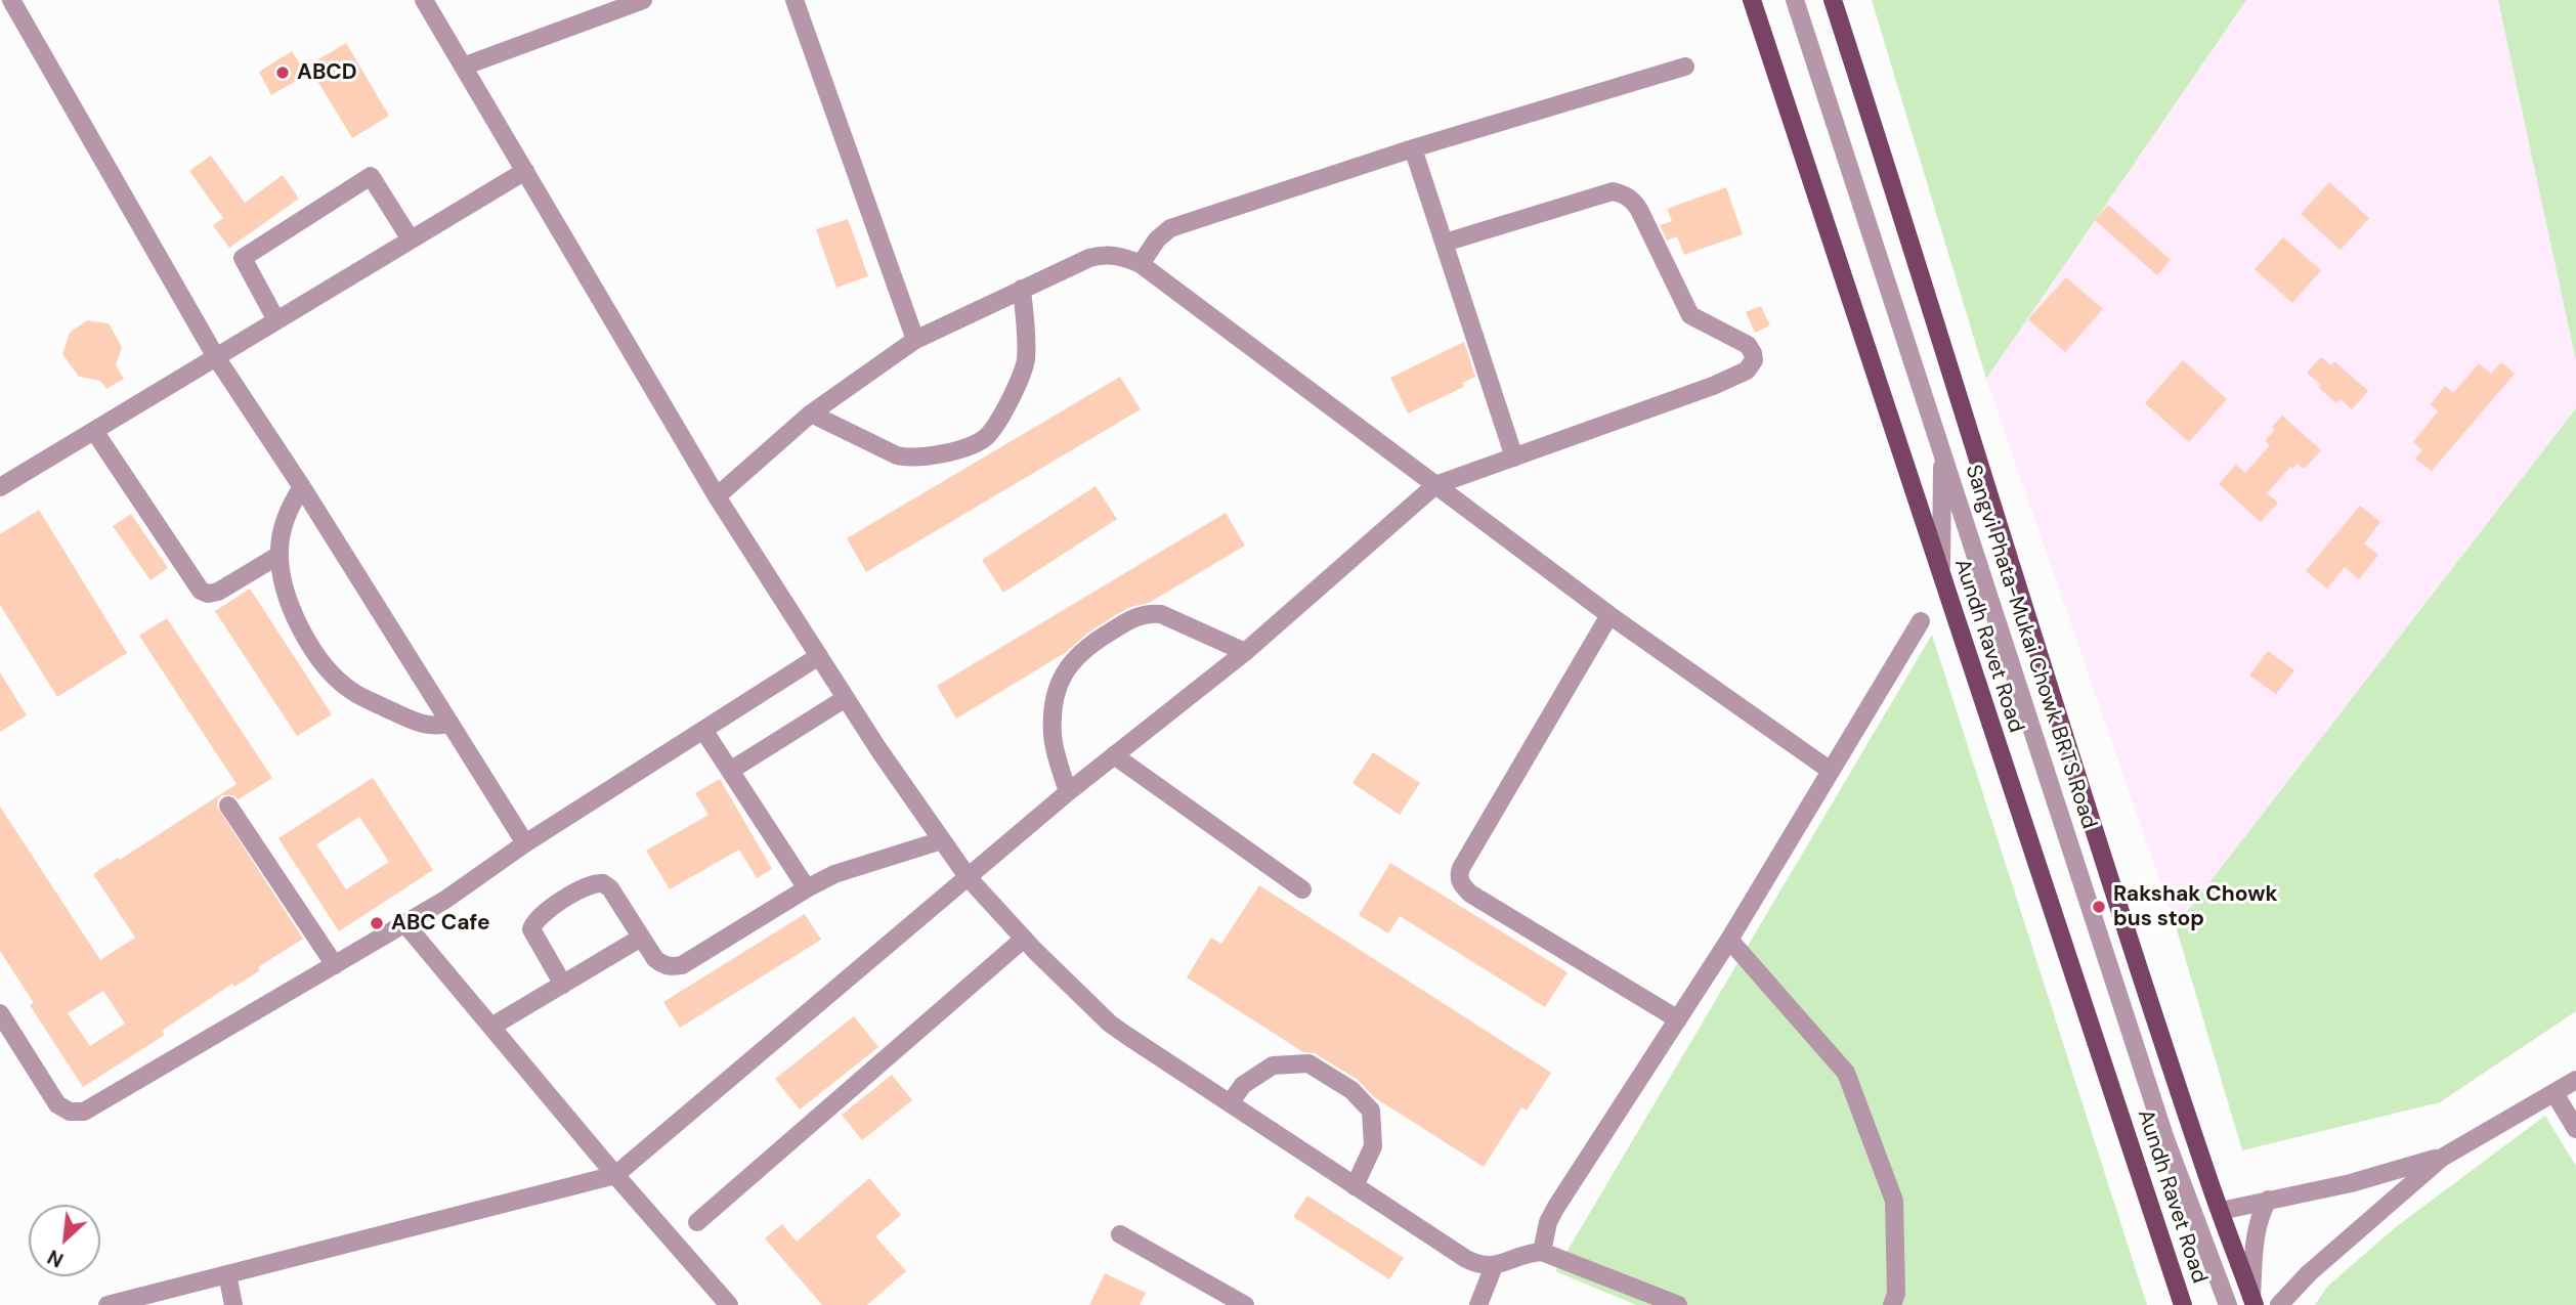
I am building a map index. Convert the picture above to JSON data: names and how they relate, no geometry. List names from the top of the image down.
{
  "streets": {
    "main road": ["Aundh Ravet Road"],
    "street": ["Sangvi Phata-Mukai Chowk BRTS Road"]
  },
  "places": ["ABCD", "Rakshak Chowk bus stop", "ABC Cafe"],
  "north": "bottom left"
}
